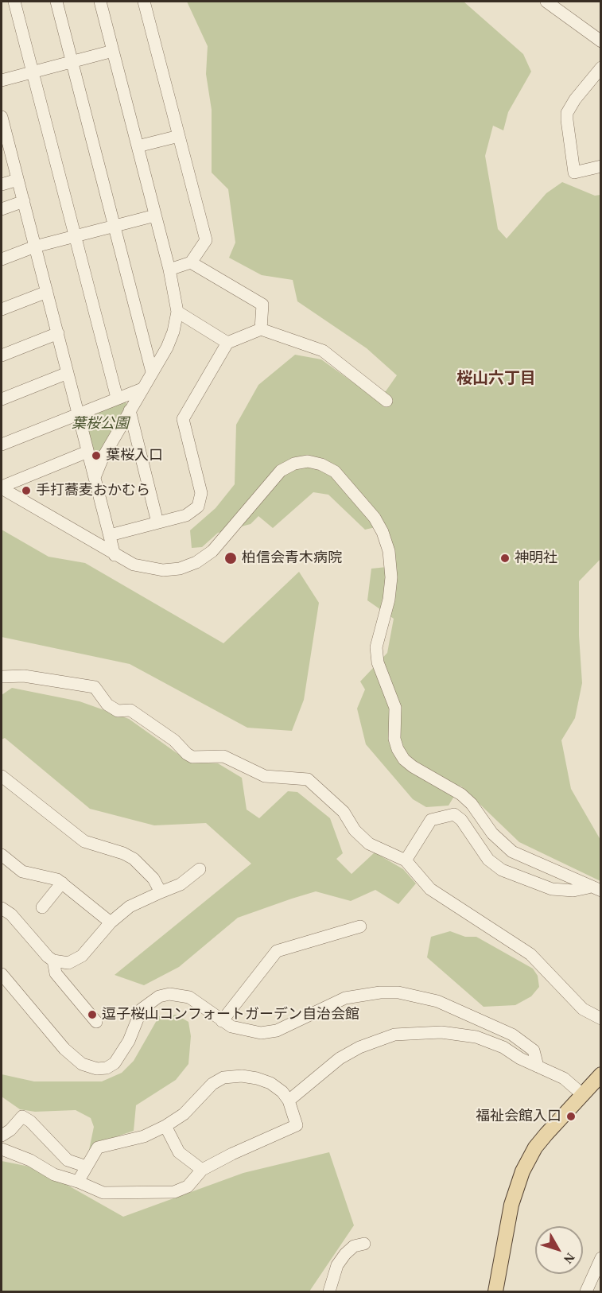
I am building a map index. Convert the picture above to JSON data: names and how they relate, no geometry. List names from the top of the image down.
{
  "districts": ["桜山六丁目"],
  "parks": ["葉桜公園"],
  "places": [
    "葉桜入口",
    "手打蕎麦おかむら",
    "柏信会青木病院",
    "神明社",
    "逗子桜山コンフォートガーデン自治会館",
    "福祉会館入口"
  ],
  "north": "bottom right"
}
